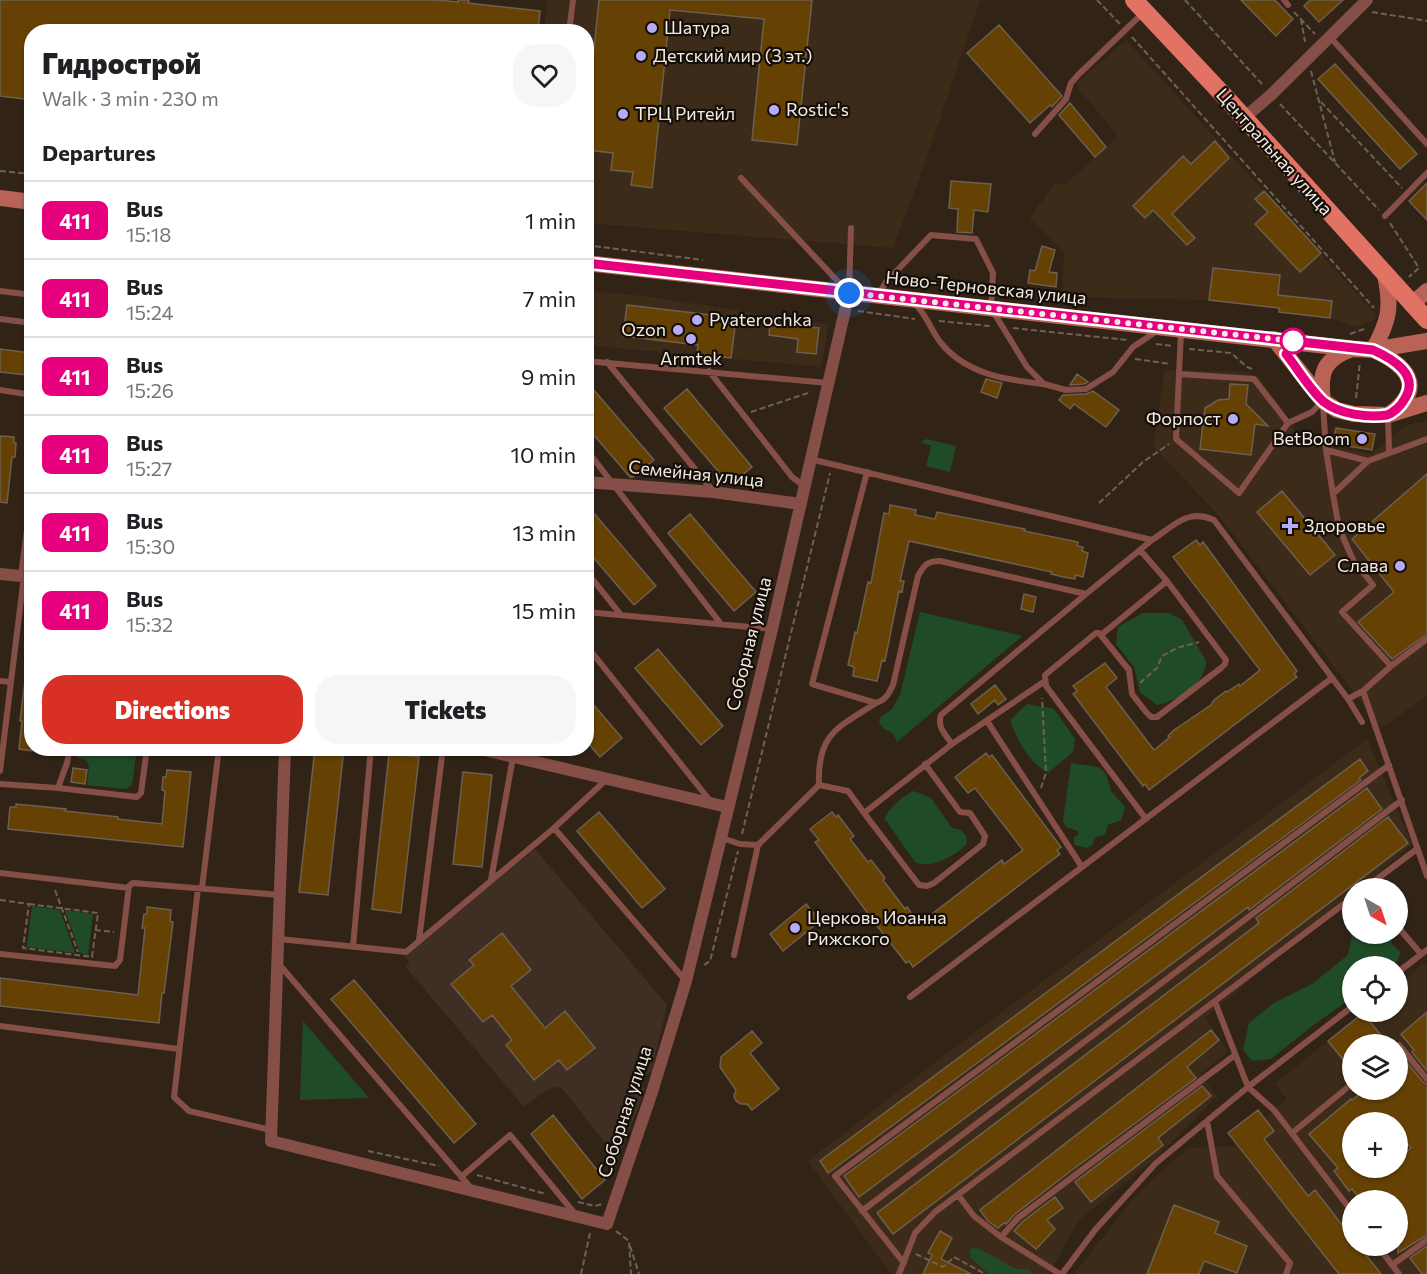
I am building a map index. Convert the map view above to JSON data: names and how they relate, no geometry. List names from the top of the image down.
{
  "streets": {
    "main road": ["Центральная улица", "Ново-Терновская улица"],
    "street": ["Семейная улица", "Соборная улица"]
  },
  "crossings": [
    ["Ново-Терновская улица", "Соборная улица"],
    ["Семейная улица", "Соборная улица"]
  ],
  "places": {
    "other": [
      "Шатура",
      "Детский мир (3 эт.)",
      "Rostic's",
      "ТРЦ Ритейл",
      "Pyaterochka",
      "Ozon",
      "Armtek",
      "Форпост",
      "BetBoom",
      "Слава",
      "Церковь Иоанна Рижского"
    ],
    "health": ["Здоровье"]
  },
  "lines": ["bus line 411"],
  "north": "bottom right",
  "page": {
    "heading": [
      ["Гидрострой", "Walk · 3 min · 230 m"],
      "Departures"
    ],
    "list": [
      {
        "mark": "411",
        "name": "Bus",
        "note": "15:18",
        "value": "1 min"
      },
      {
        "mark": "411",
        "name": "Bus",
        "note": "15:24",
        "value": "7 min"
      },
      {
        "mark": "411",
        "name": "Bus",
        "note": "15:26",
        "value": "9 min"
      },
      {
        "mark": "411",
        "name": "Bus",
        "note": "15:27",
        "value": "10 min"
      },
      {
        "mark": "411",
        "name": "Bus",
        "note": "15:30",
        "value": "13 min"
      },
      {
        "mark": "411",
        "name": "Bus",
        "note": "15:32",
        "value": "15 min"
      }
    ],
    "buttons": ["Directions", "Tickets"],
    "map_buttons": ["+", "−"]
  }
}
